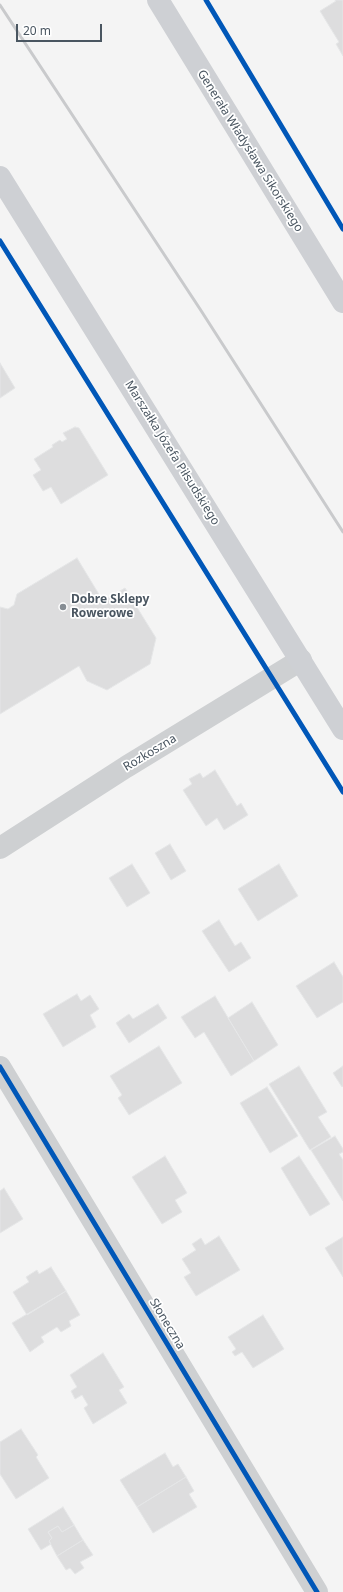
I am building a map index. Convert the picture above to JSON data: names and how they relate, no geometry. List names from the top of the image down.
{
  "streets": {
    "main road": ["Generała Władysława Sikorskiego", "Marszałka Józefa Piłsudskiego"],
    "street": ["Rozkoszna", "Słoneczna"]
  },
  "crossings": [
    ["Marszałka Józefa Piłsudskiego", "Rozkoszna"]
  ],
  "places": ["Dobre Sklepy Rowerowe"],
  "scale_bar": "20 m"
}
